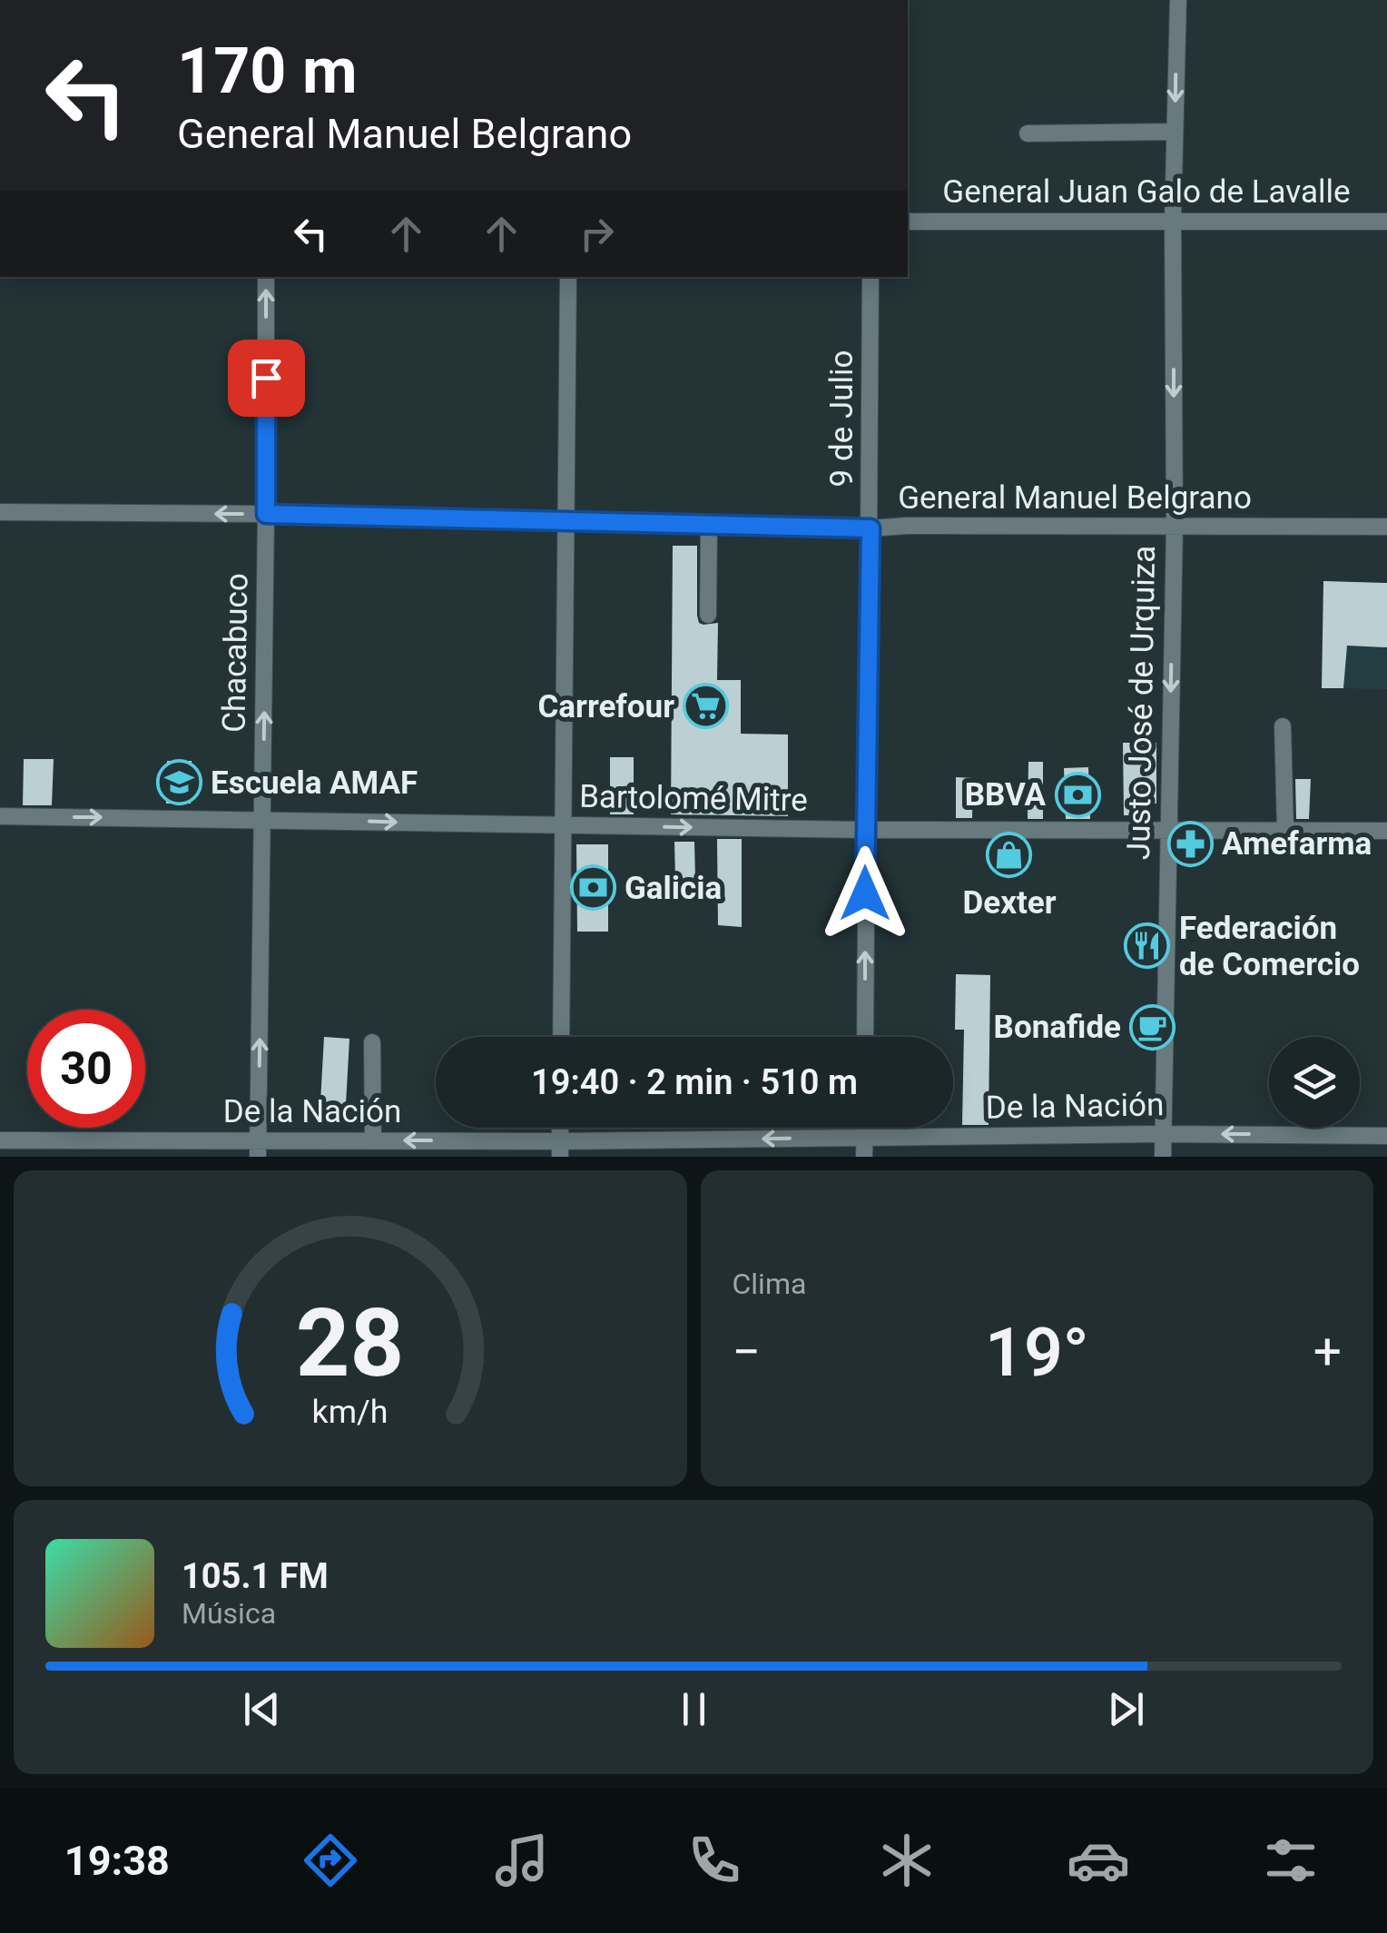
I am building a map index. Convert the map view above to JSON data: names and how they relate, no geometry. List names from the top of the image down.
{
  "streets": {
    "street": [
      "General Juan Galo de Lavalle",
      "9 de Julio",
      "General Manuel Belgrano",
      "Chacabuco",
      "Justo José de Urquiza",
      "Bartolomé Mitre",
      "De la Nación"
    ]
  },
  "crossings": [
    ["General Juan Galo de Lavalle", "Justo José de Urquiza"],
    ["9 de Julio", "General Manuel Belgrano"],
    ["9 de Julio", "Bartolomé Mitre"],
    ["General Manuel Belgrano", "Chacabuco"],
    ["General Manuel Belgrano", "Justo José de Urquiza"],
    ["Chacabuco", "Bartolomé Mitre"],
    ["Chacabuco", "De la Nación"],
    ["Justo José de Urquiza", "Bartolomé Mitre"],
    ["Justo José de Urquiza", "De la Nación"]
  ],
  "one_way": [
    "Chacabuco",
    "Justo José de Urquiza",
    "Bartolomé Mitre",
    "De la Nación"
  ],
  "places": {
    "supermarket": ["Carrefour"],
    "school or university": ["Escuela AMAF"],
    "bank": ["BBVA", "Galicia"],
    "pharmacy": ["Amefarma"],
    "shop": ["Dexter"],
    "restaurant": ["Federación de Comercio"],
    "cafe": ["Bonafide"]
  },
  "page": {
    "turn": ["170 m", "General Manuel Belgrano"],
    "limit": "30",
    "trip": "19:40 · 2 min · 510 m",
    "tile": "Clima",
    "heat": ["−", "19°", "+"],
    "song": ["105.1 FM", "Música"],
    "tabs": "19:38",
    "gauge": ["28", "km/h"]
  }
}
